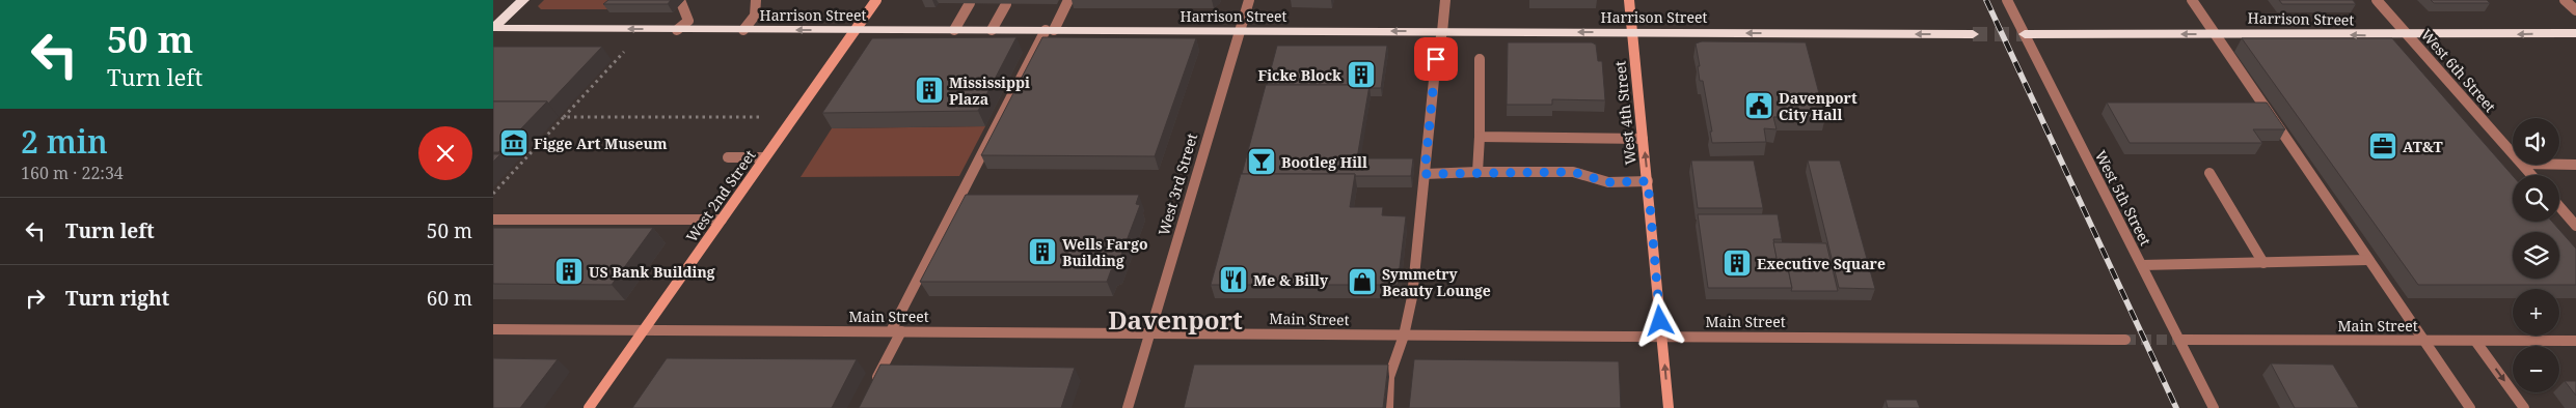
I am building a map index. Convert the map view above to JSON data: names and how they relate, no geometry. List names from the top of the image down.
{
  "streets": {
    "highway": ["Harrison Street"],
    "main road": ["West 4th Street", "West 2nd Street"],
    "street": [
      "West 6th Street",
      "West 3rd Street",
      "West 5th Street",
      "Main Street"
    ]
  },
  "crossings": [
    ["Harrison Street", "West 6th Street"],
    ["Harrison Street", "West 4th Street"],
    ["Harrison Street", "West 3rd Street"],
    ["Harrison Street", "West 2nd Street"],
    ["Harrison Street", "West 5th Street"],
    ["West 4th Street", "Main Street"],
    ["West 3rd Street", "Main Street"],
    ["West 2nd Street", "Main Street"],
    ["West 5th Street", "Main Street"]
  ],
  "one_way": ["Harrison Street"],
  "districts": ["Davenport"],
  "places": {
    "building": [
      "Ficke Block",
      "Mississippi Plaza",
      "Wells Fargo Building",
      "Executive Square",
      "US Bank Building"
    ],
    "public building": ["Davenport City Hall"],
    "museum": ["Figge Art Museum"],
    "office": ["AT&T"],
    "bar": ["Bootleg Hill"],
    "restaurant": ["Me & Billy"],
    "shop": ["Symmetry Beauty Lounge"]
  },
  "page": {
    "turn": ["50 m", "Turn left"],
    "heading": ["2 min", "160 m · 22:34"],
    "map_buttons": ["+", "−"],
    "list": [
      {
        "name": "Turn left",
        "value": "50 m"
      },
      {
        "name": "Turn right",
        "value": "60 m"
      }
    ]
  }
}
